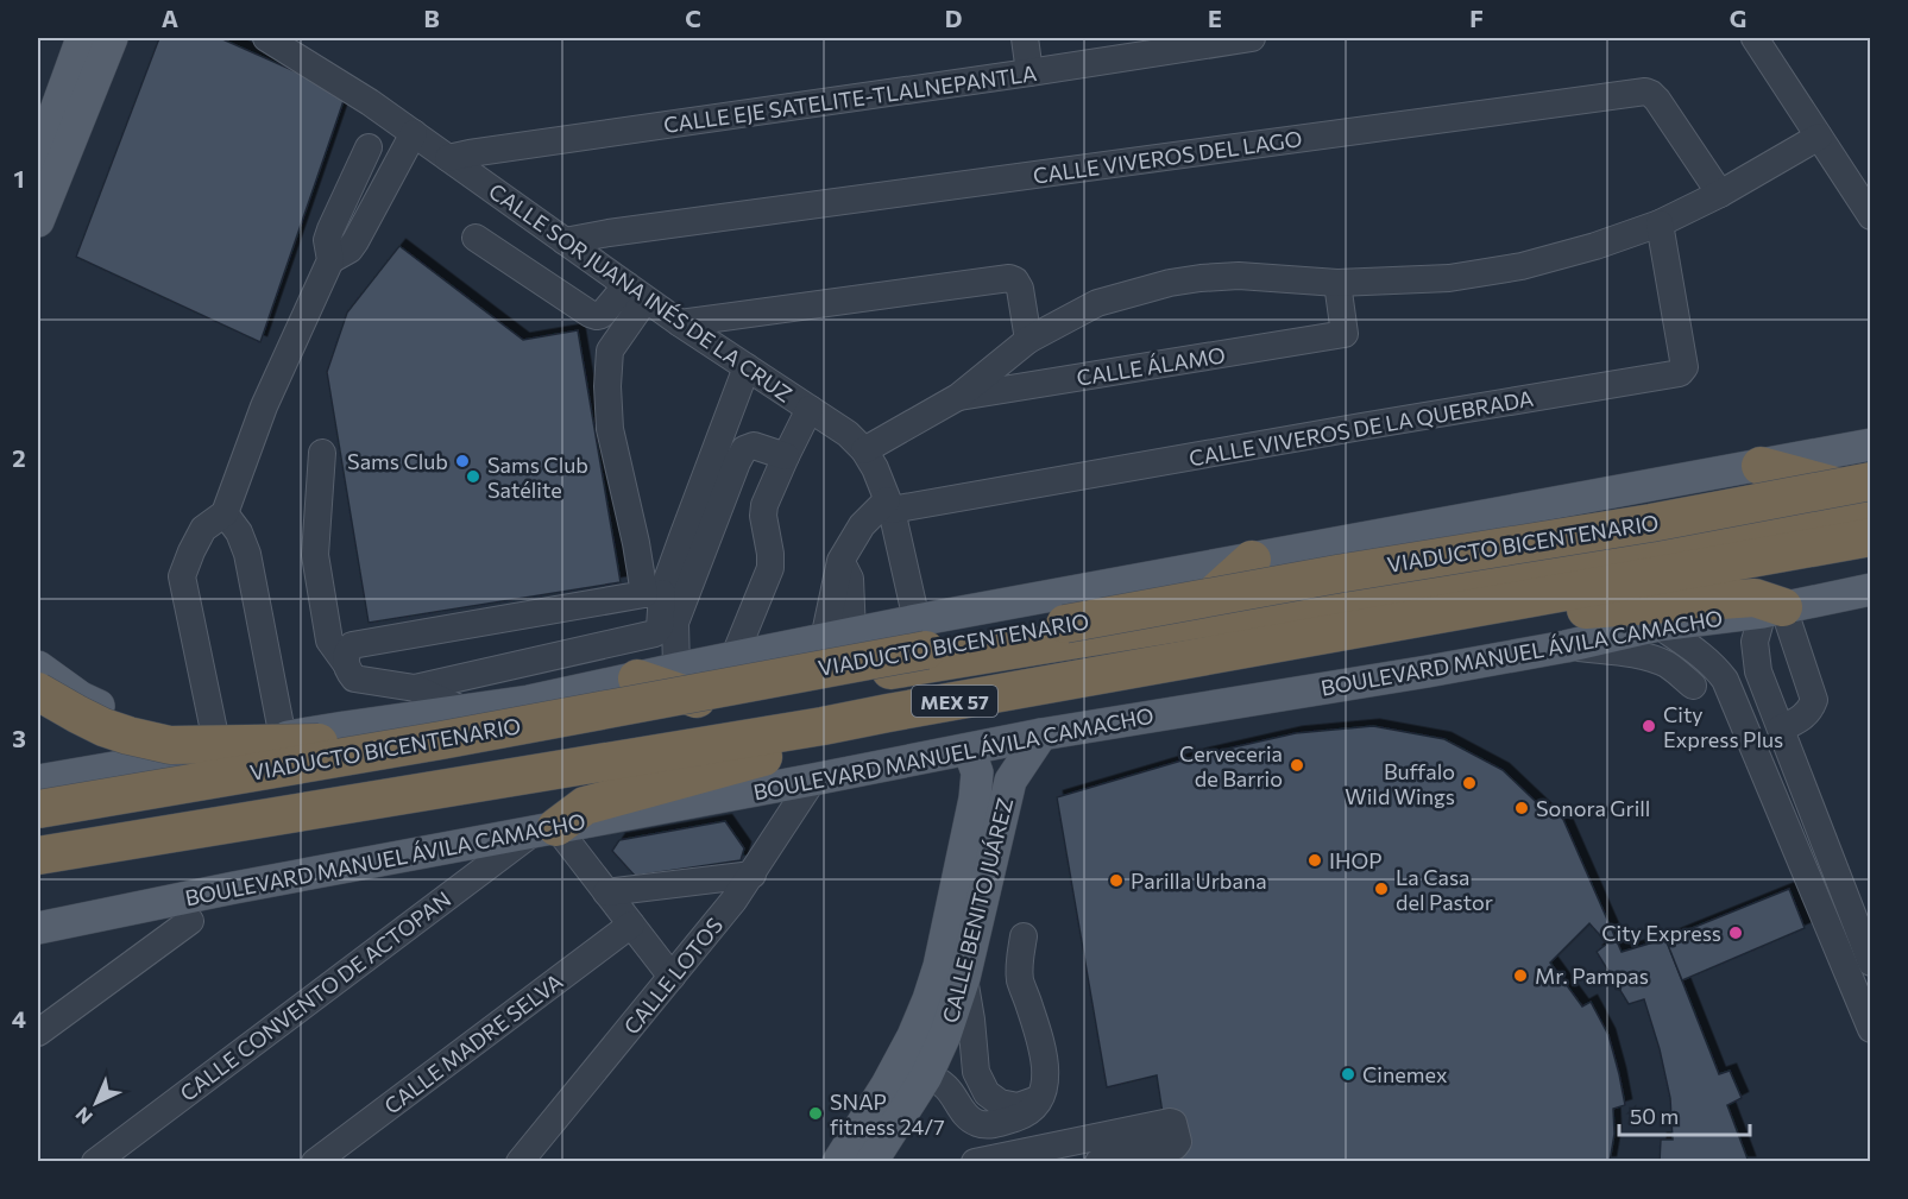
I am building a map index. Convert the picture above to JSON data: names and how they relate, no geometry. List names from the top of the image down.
{
  "streets": {
    "highway": ["VIADUCTO BICENTENARIO", "MEX 57"],
    "main road": ["BOULEVARD MANUEL ÁVILA CAMACHO", "CALLE BENITO JUÁREZ"],
    "street": [
      "CALLE EJE SATELITE-TLALNEPANTLA",
      "CALLE VIVEROS DEL LAGO",
      "CALLE SOR JUANA INÉS DE LA CRUZ",
      "CALLE ÁLAMO",
      "CALLE VIVEROS DE LA QUEBRADA",
      "CALLE LOTOS",
      "CALLE CONVENTO DE ACTOPAN",
      "CALLE MADRE SELVA"
    ]
  },
  "crossings": [
    ["CALLE EJE SATELITE-TLALNEPANTLA", "CALLE SOR JUANA INÉS DE LA CRUZ"],
    ["CALLE VIVEROS DEL LAGO", "CALLE SOR JUANA INÉS DE LA CRUZ"],
    ["CALLE SOR JUANA INÉS DE LA CRUZ", "CALLE VIVEROS DE LA QUEBRADA"],
    ["BOULEVARD MANUEL ÁVILA CAMACHO", "CALLE BENITO JUÁREZ"],
    ["BOULEVARD MANUEL ÁVILA CAMACHO", "CALLE LOTOS"],
    ["BOULEVARD MANUEL ÁVILA CAMACHO", "CALLE CONVENTO DE ACTOPAN"]
  ],
  "places": [
    "Sams Club",
    "Sams Club Satélite",
    "City Express Plus",
    "Cerveceria de Barrio",
    "Buffalo Wild Wings",
    "Sonora Grill",
    "IHOP",
    "Parilla Urbana",
    "La Casa del Pastor",
    "City Express",
    "Mr. Pampas",
    "Cinemex",
    "SNAP fitness 24/7"
  ],
  "scale_bar": "50 m",
  "north": "bottom left",
  "grid": {
    "columns": [
      "A",
      "B",
      "C",
      "D",
      "E",
      "F",
      "G"
    ],
    "rows": [
      "1",
      "2",
      "3",
      "4"
    ]
  }
}
